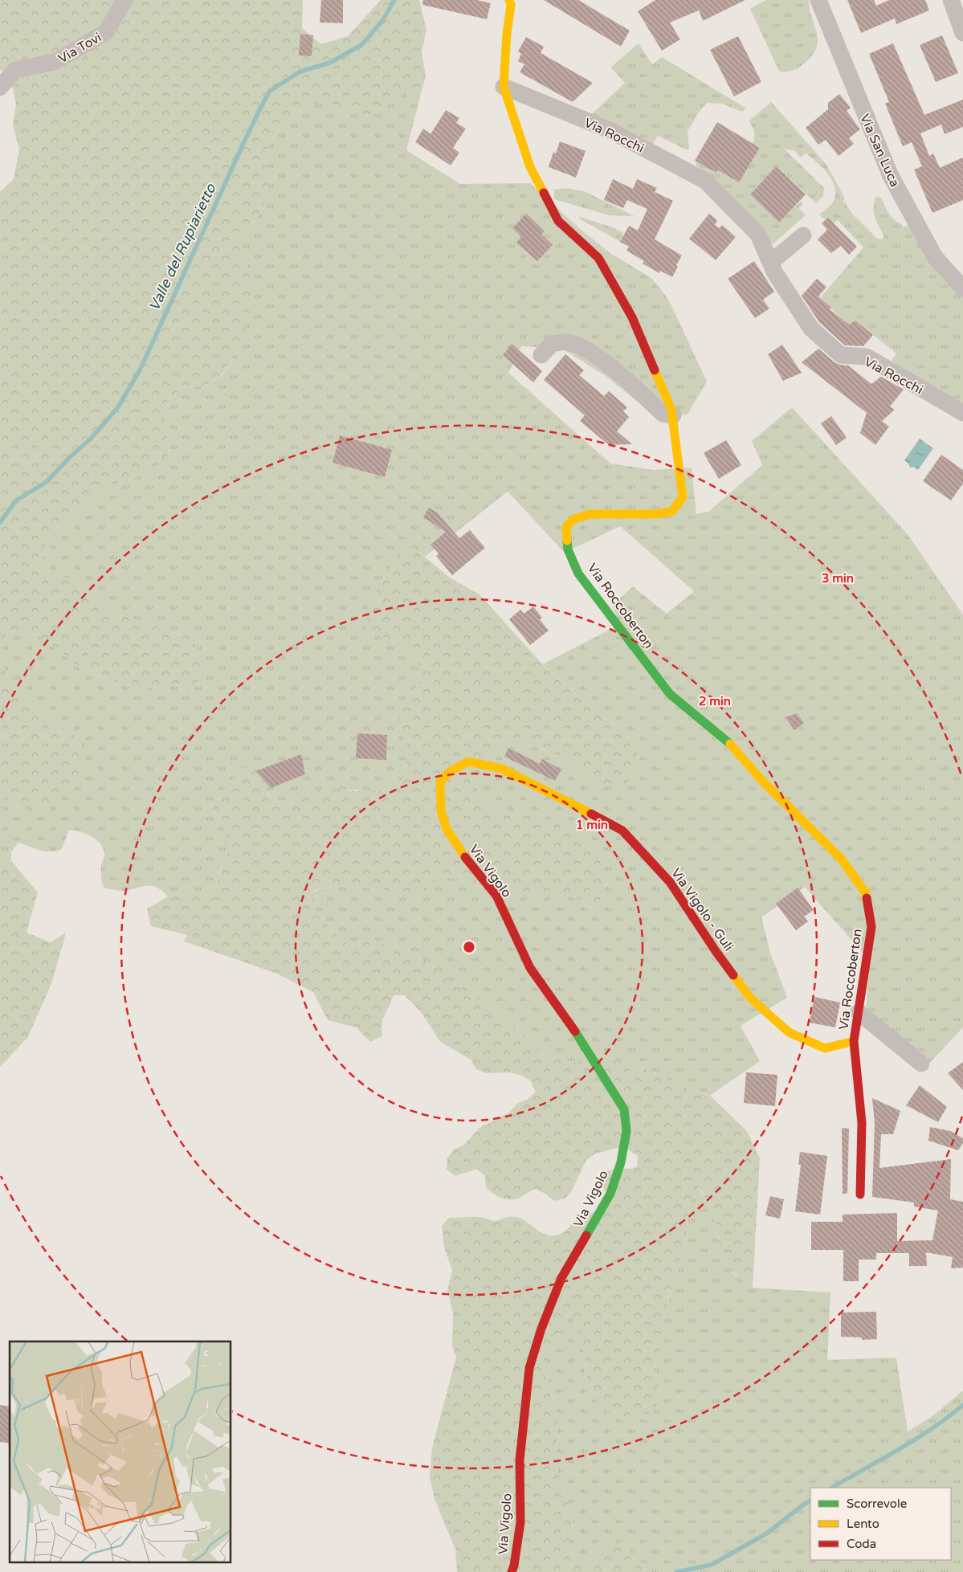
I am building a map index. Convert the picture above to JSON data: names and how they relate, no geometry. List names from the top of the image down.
{
  "streets": {
    "street": [
      "Via Tovi",
      "Via Rocchi",
      "Via San Luca",
      "Via Roccoberton",
      "Via Vigolo",
      "Via Vigolo - Guli"
    ]
  },
  "crossings": [
    ["Via Rocchi", "Via Roccoberton"],
    ["Via Roccoberton", "Via Vigolo - Guli"],
    ["Via Vigolo", "Via Vigolo - Guli"]
  ],
  "water": ["Valle del Rupiarietto"],
  "legend": ["Scorrevole", "Lento", "Coda"],
  "rings": ["3 min", "2 min", "1 min"]
}
